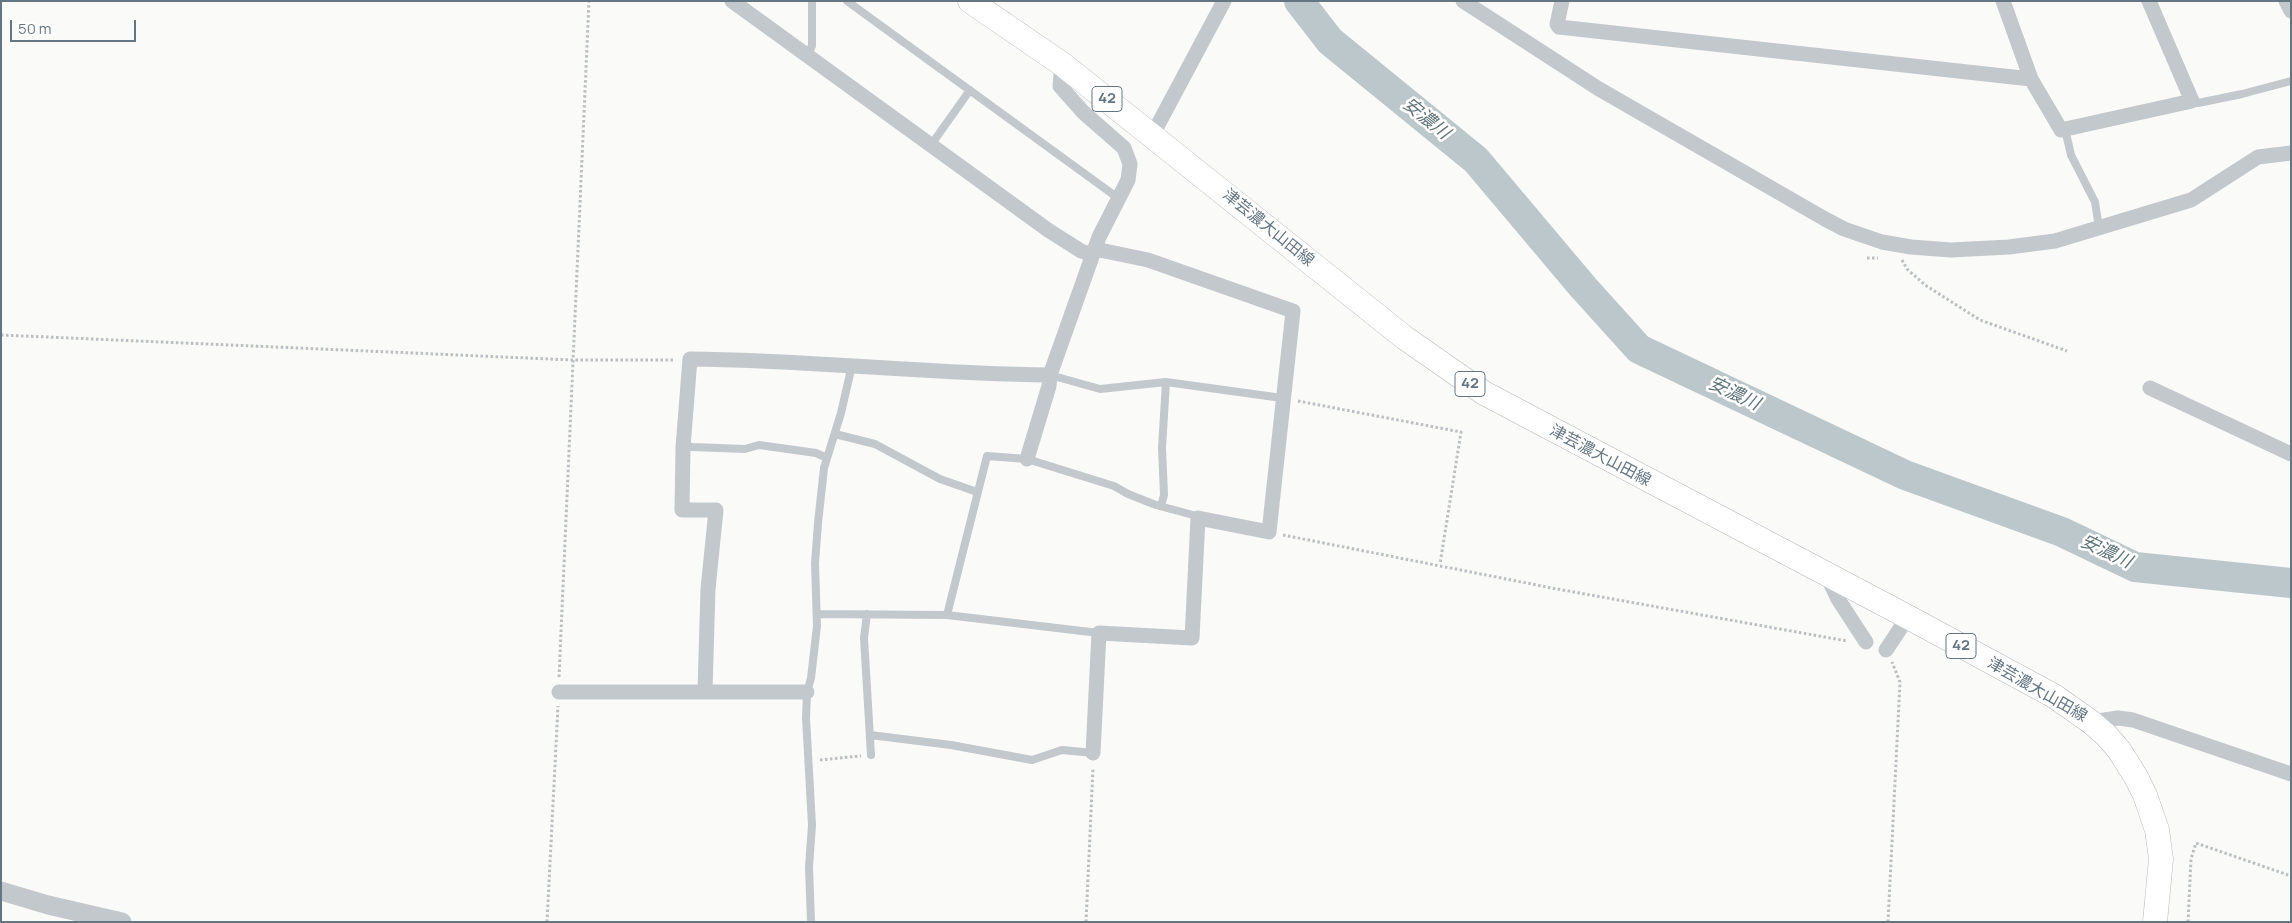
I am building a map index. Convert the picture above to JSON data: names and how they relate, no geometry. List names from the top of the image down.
{
  "streets": {
    "main road": ["42", "津芸濃大山田線"]
  },
  "water": ["安濃川"],
  "scale_bar": "50 m"
}
